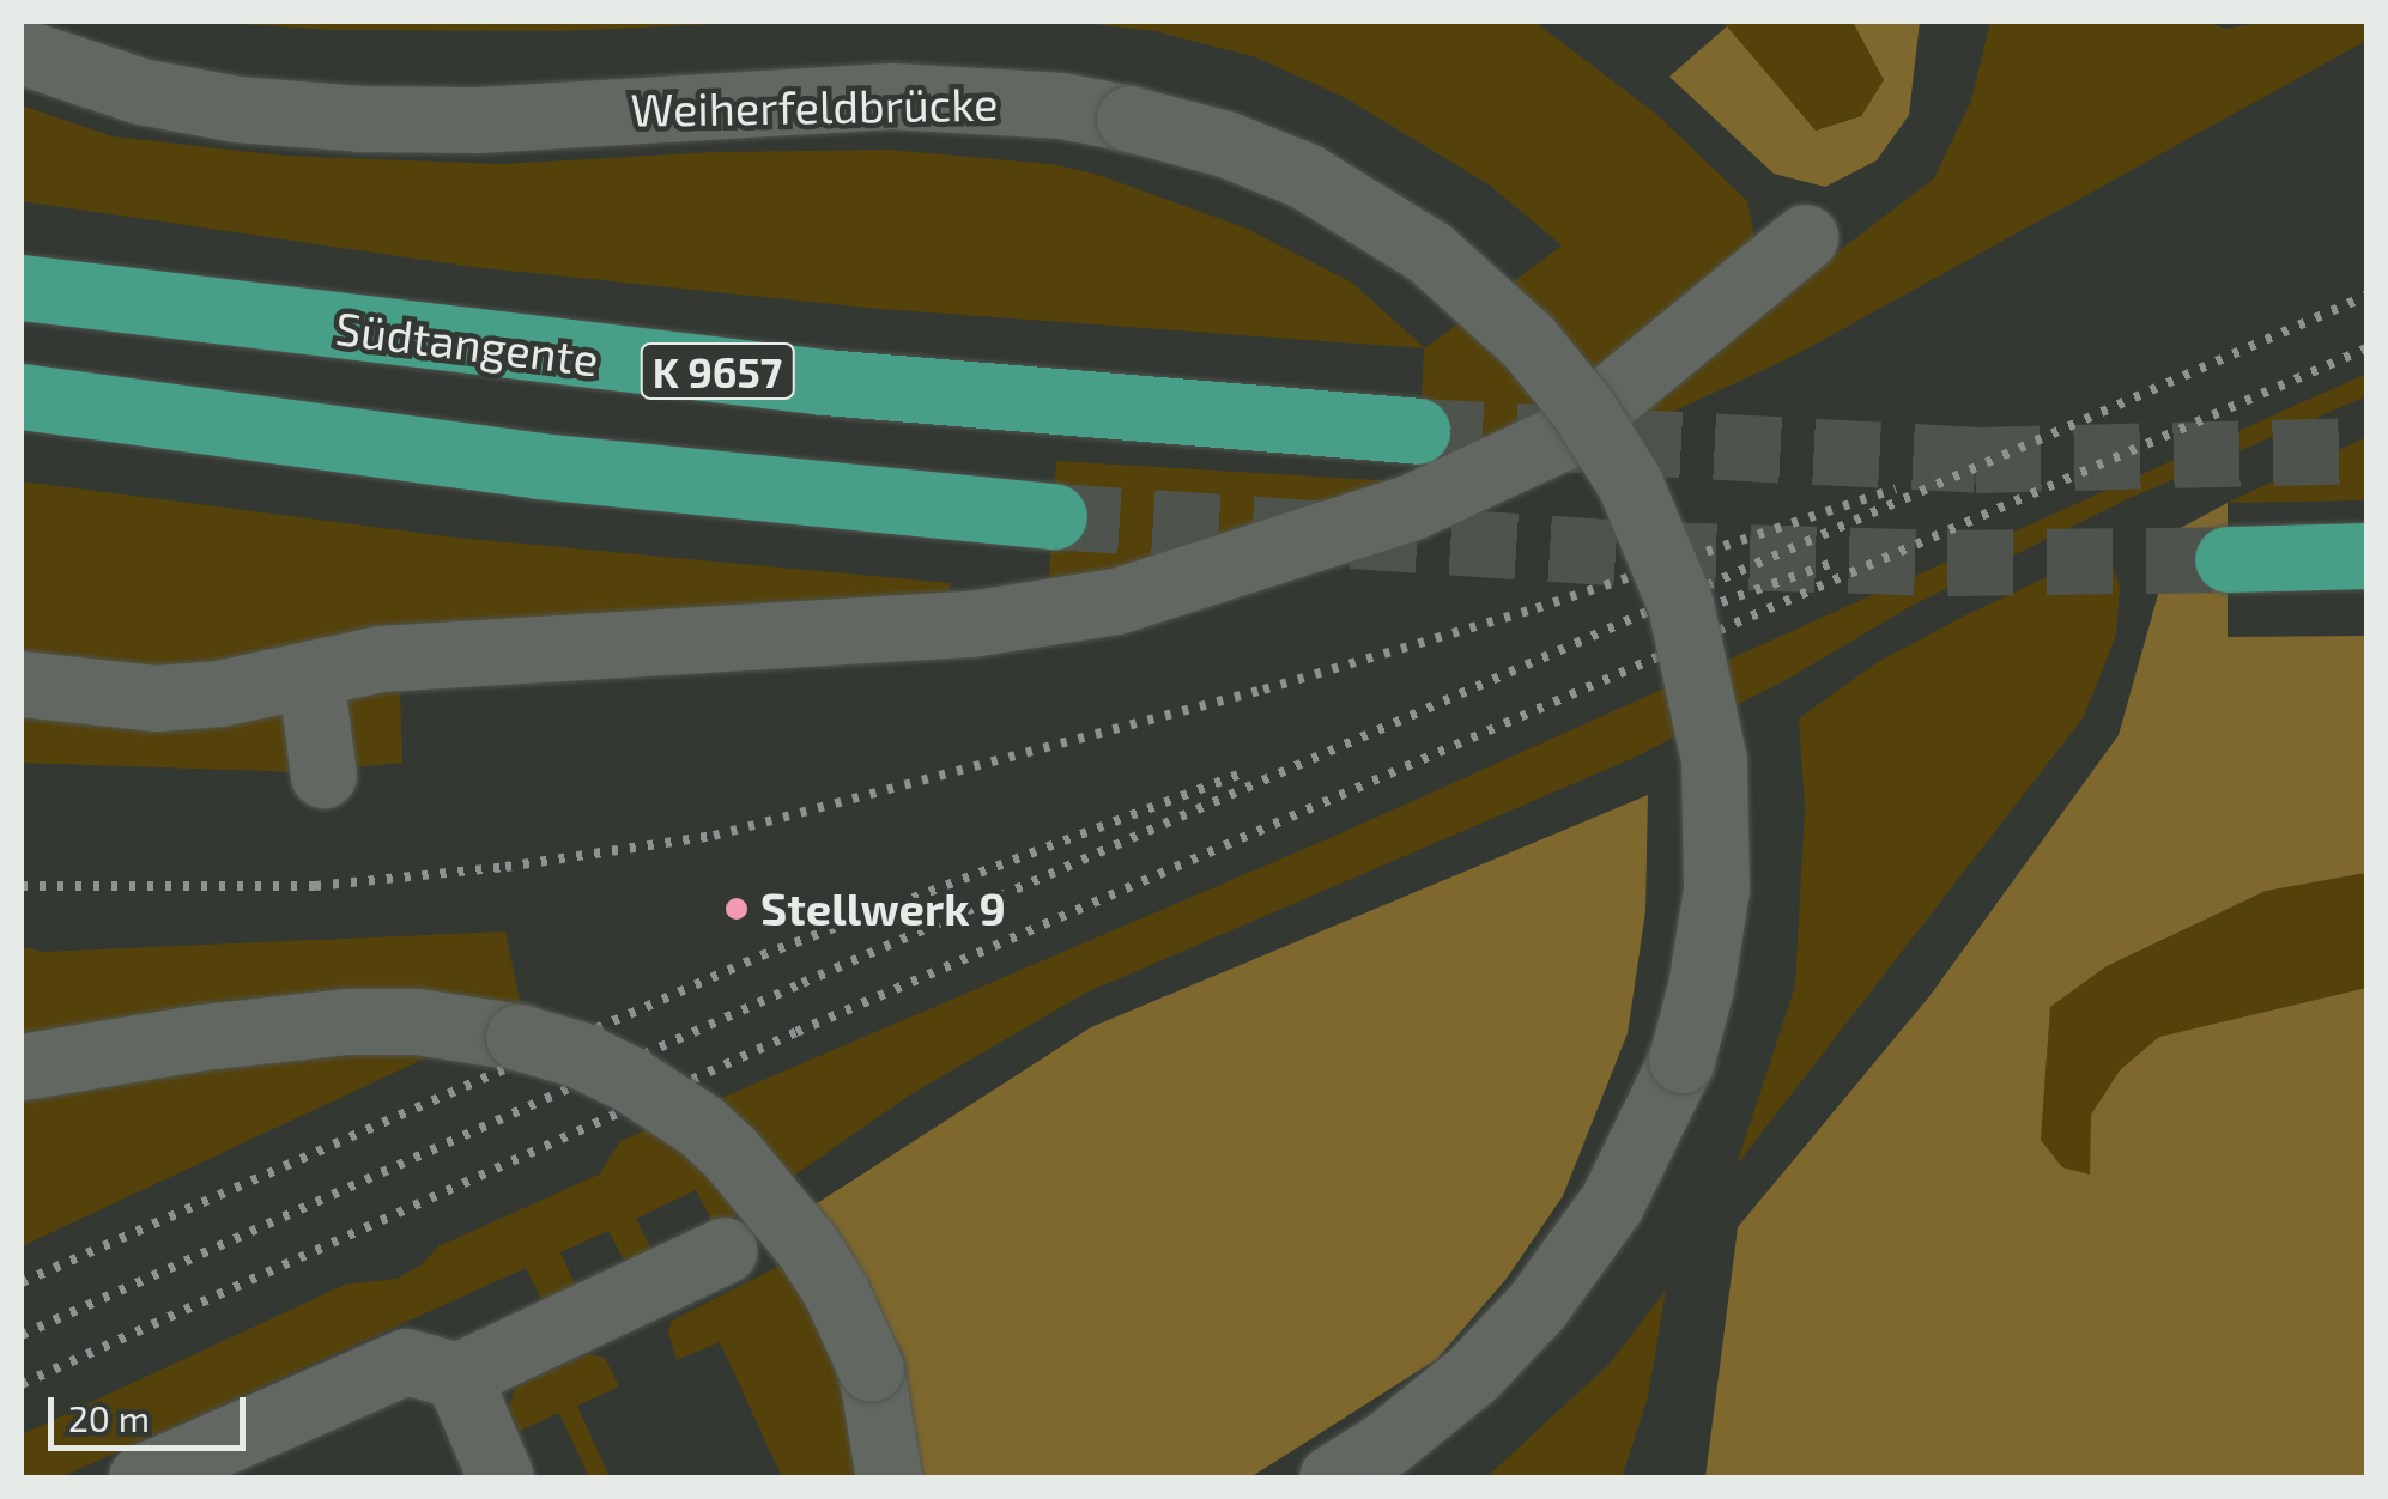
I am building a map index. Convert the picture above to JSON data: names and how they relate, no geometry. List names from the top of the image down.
{
  "streets": {
    "highway": ["Südtangente", "K 9657"],
    "street": ["Weiherfeldbrücke"]
  },
  "places": ["Stellwerk 9"],
  "scale_bar": "20 m"
}
